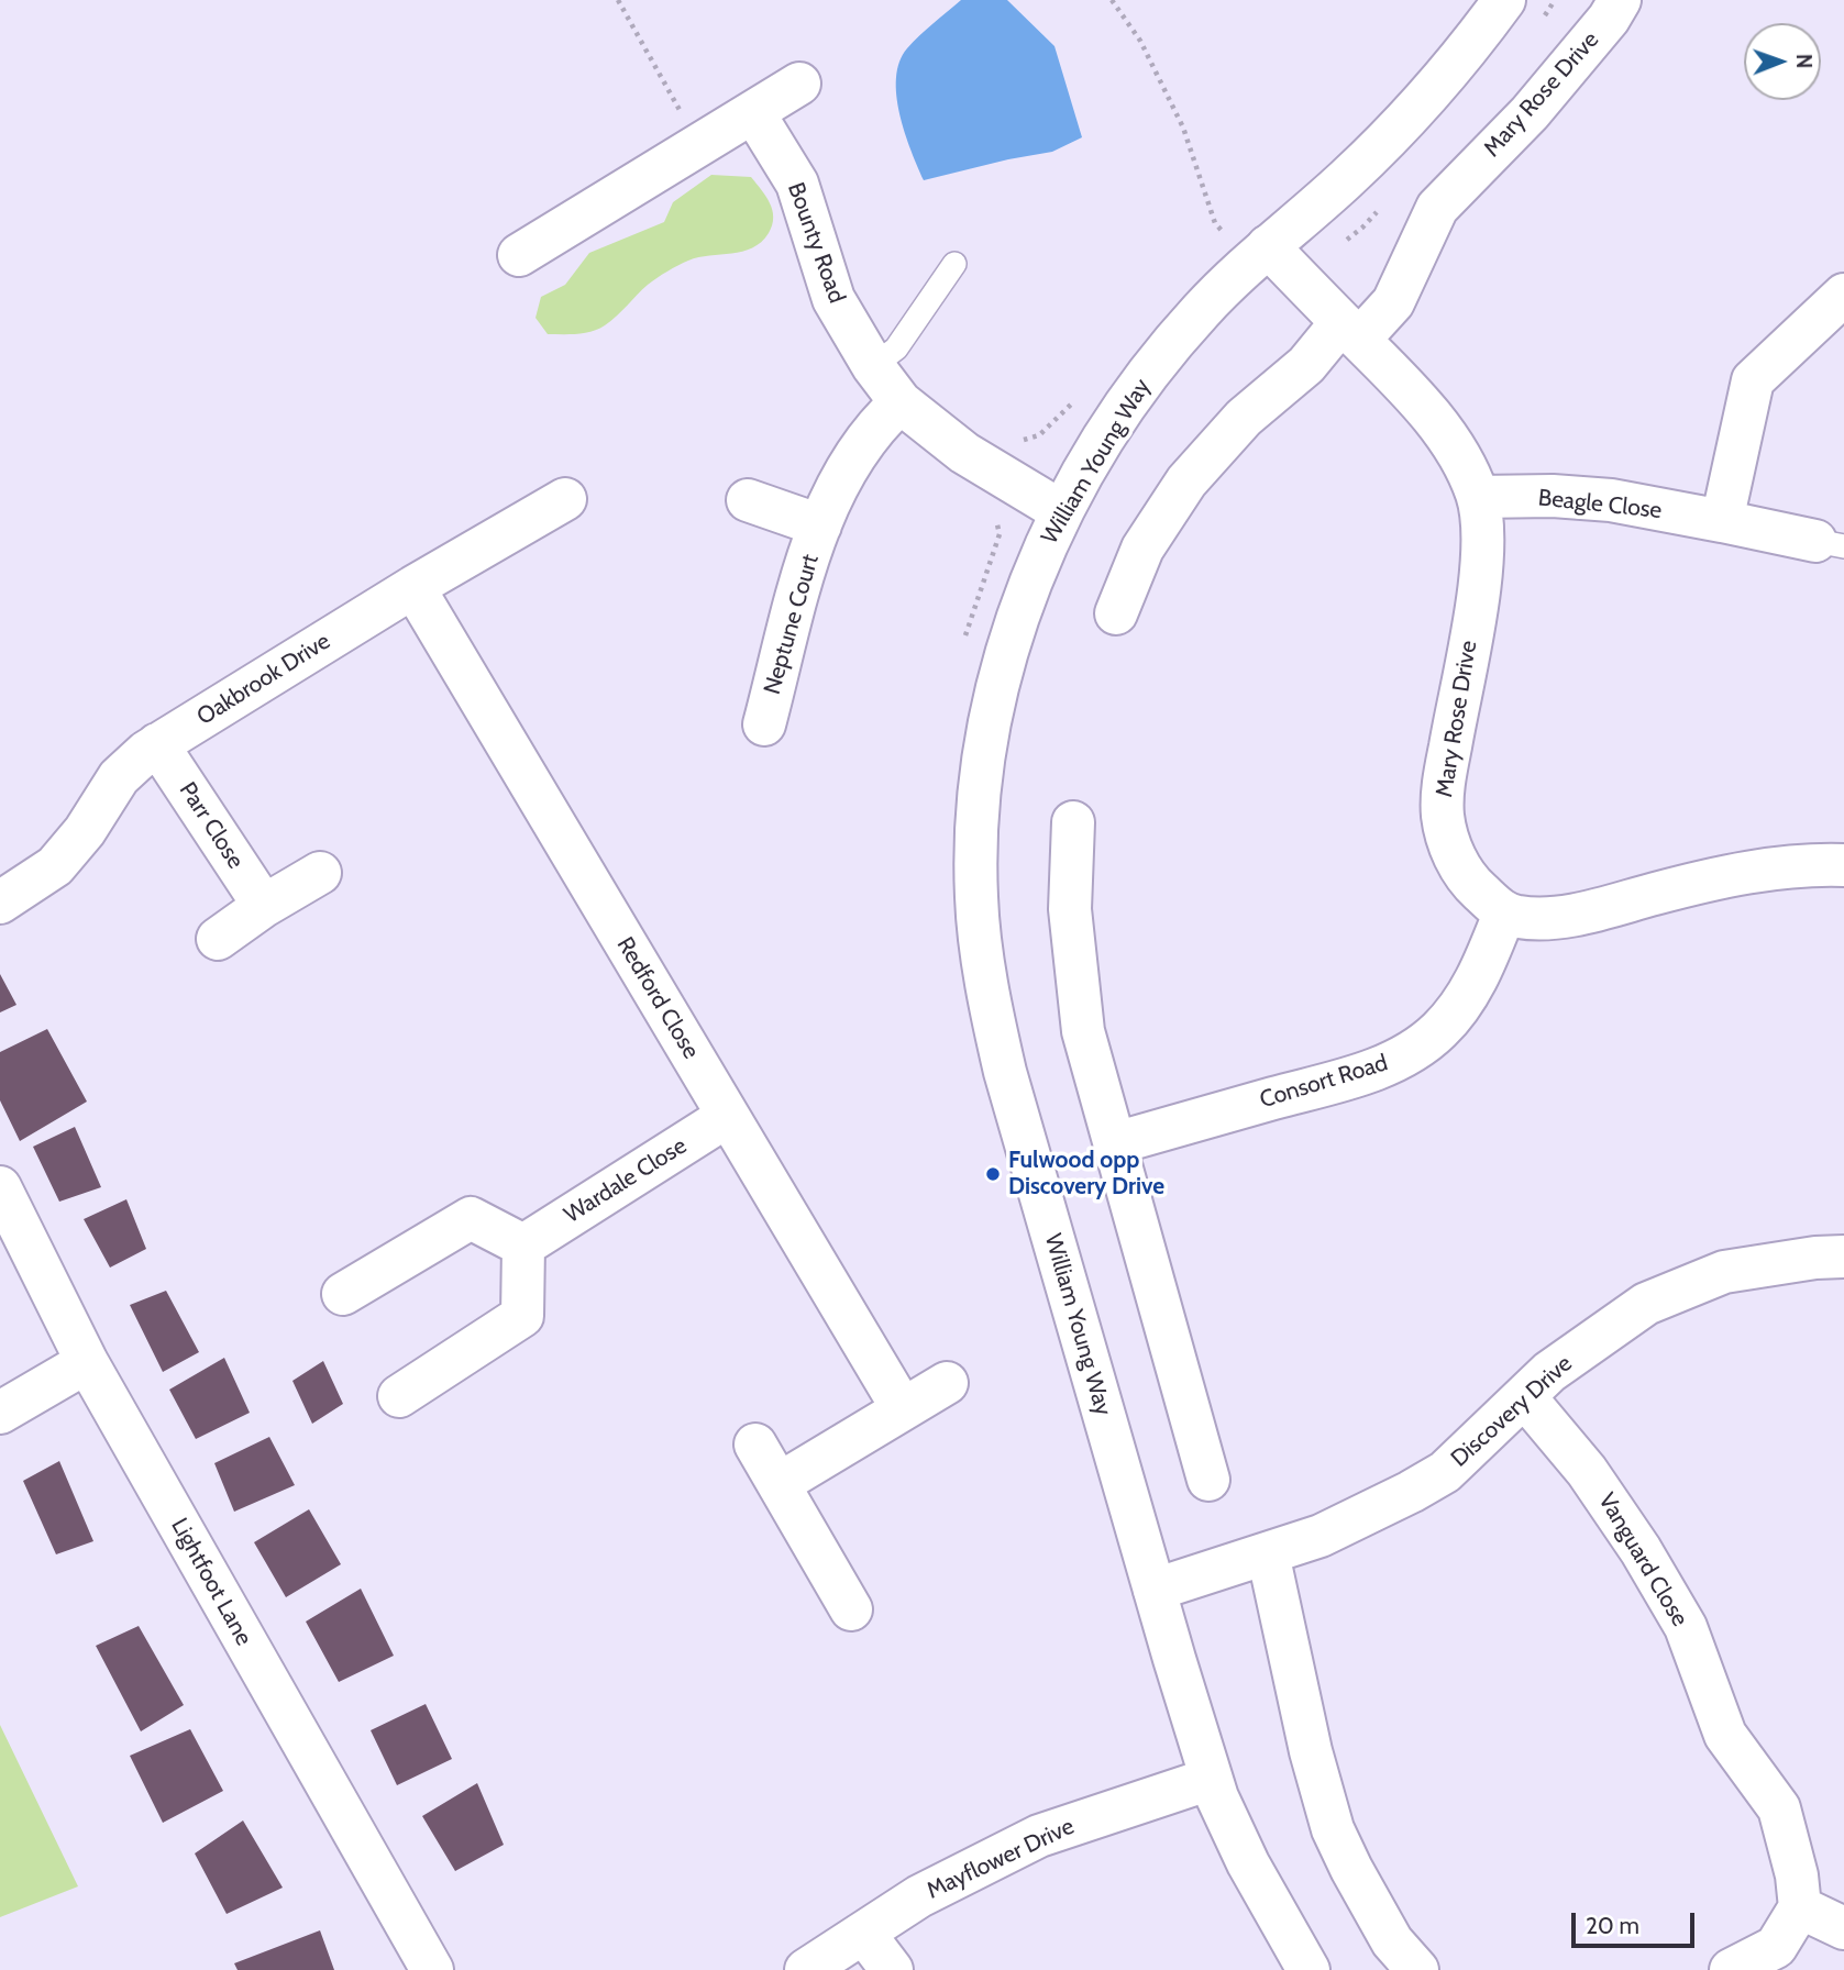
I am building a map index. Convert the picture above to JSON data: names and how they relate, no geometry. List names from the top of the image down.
{
  "streets": {
    "street": [
      "Mary Rose Drive",
      "Bounty Road",
      "William Young Way",
      "Beagle Close",
      "Neptune Court",
      "Oakbrook Drive",
      "Parr Close",
      "Redford Close",
      "Consort Road",
      "Wardale Close",
      "Discovery Drive",
      "Vanguard Close",
      "Lightfoot Lane",
      "Mayflower Drive"
    ]
  },
  "crossings": [
    ["Mary Rose Drive", "William Young Way"],
    ["Mary Rose Drive", "Beagle Close"],
    ["Mary Rose Drive", "Consort Road"],
    ["Bounty Road", "William Young Way"],
    ["Bounty Road", "Neptune Court"],
    ["William Young Way", "Discovery Drive"],
    ["William Young Way", "Mayflower Drive"],
    ["Oakbrook Drive", "Parr Close"],
    ["Oakbrook Drive", "Redford Close"],
    ["Redford Close", "Wardale Close"],
    ["Discovery Drive", "Vanguard Close"]
  ],
  "places": ["Fulwood opp Discovery Drive"],
  "scale_bar": "20 m",
  "north": "right"
}
